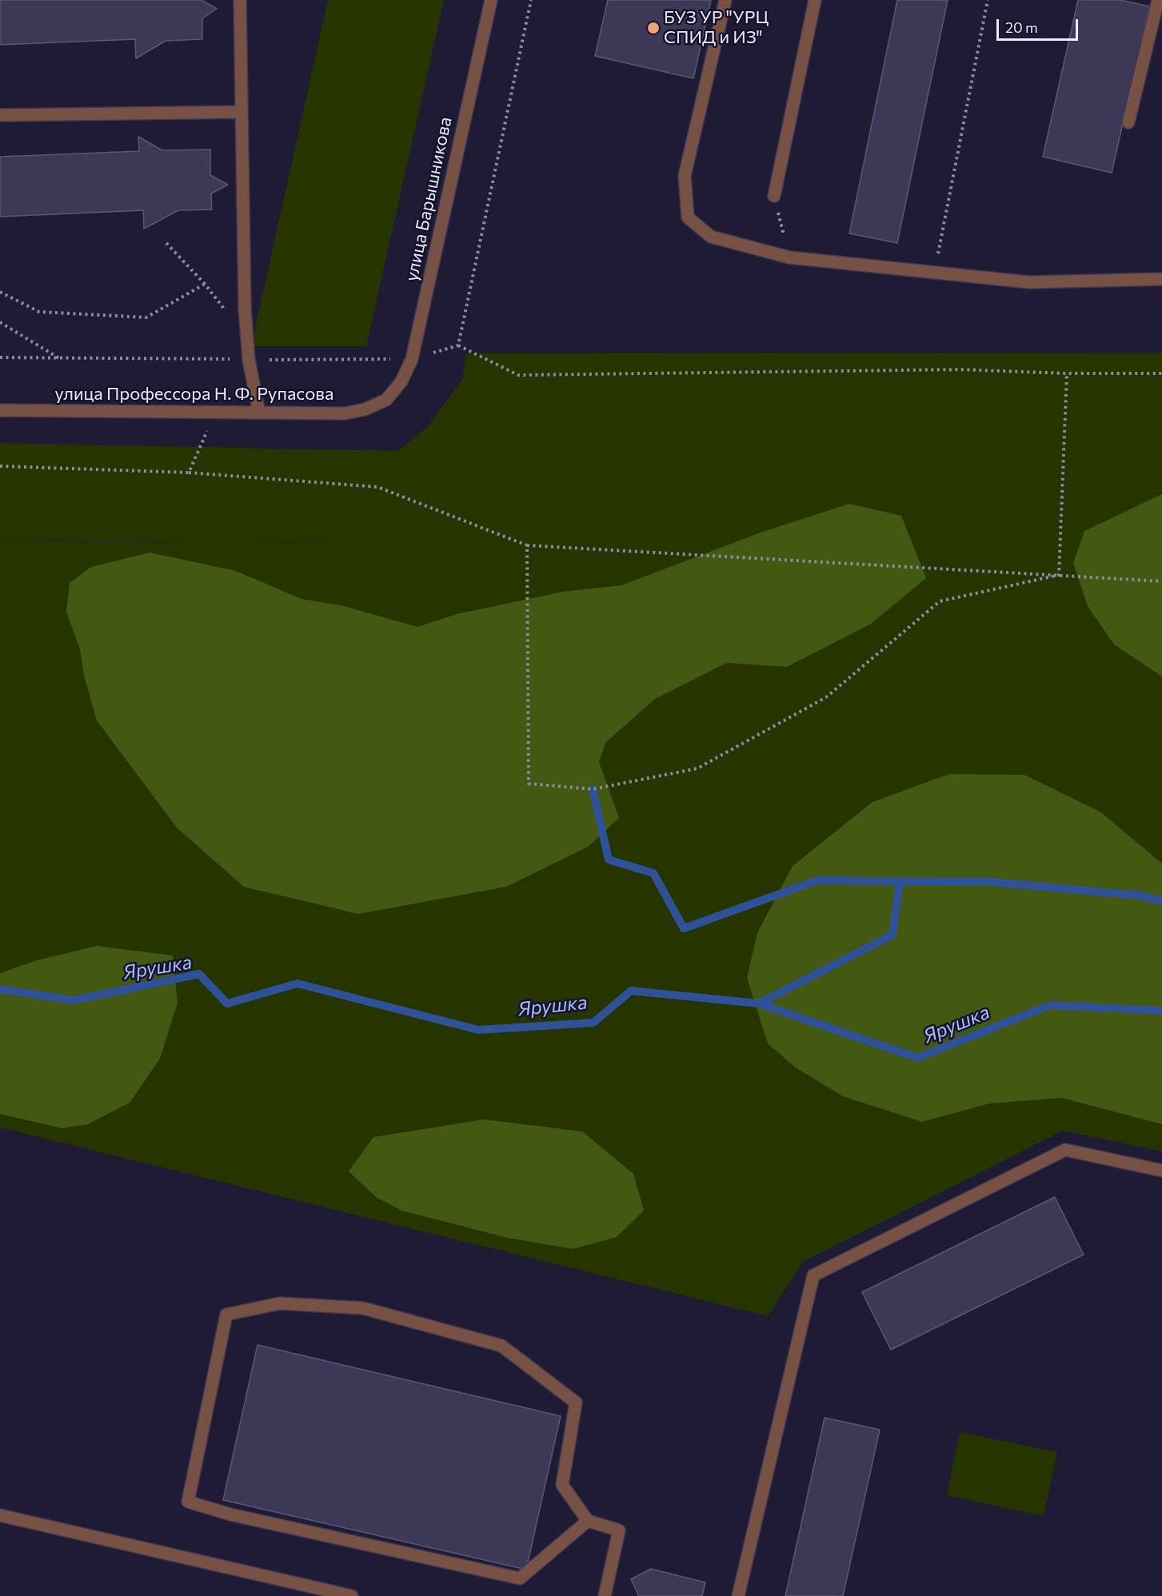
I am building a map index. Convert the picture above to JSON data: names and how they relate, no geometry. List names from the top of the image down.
{
  "streets": {
    "street": ["улица Барышникова", "улица Профессора Н. Ф. Рупасова"]
  },
  "crossings": [
    ["улица Барышникова", "улица Профессора Н. Ф. Рупасова"]
  ],
  "water": ["Ярушка"],
  "places": ["БУЗ УР \"УРЦ СПИД и ИЗ\""],
  "scale_bar": "20 m"
}
